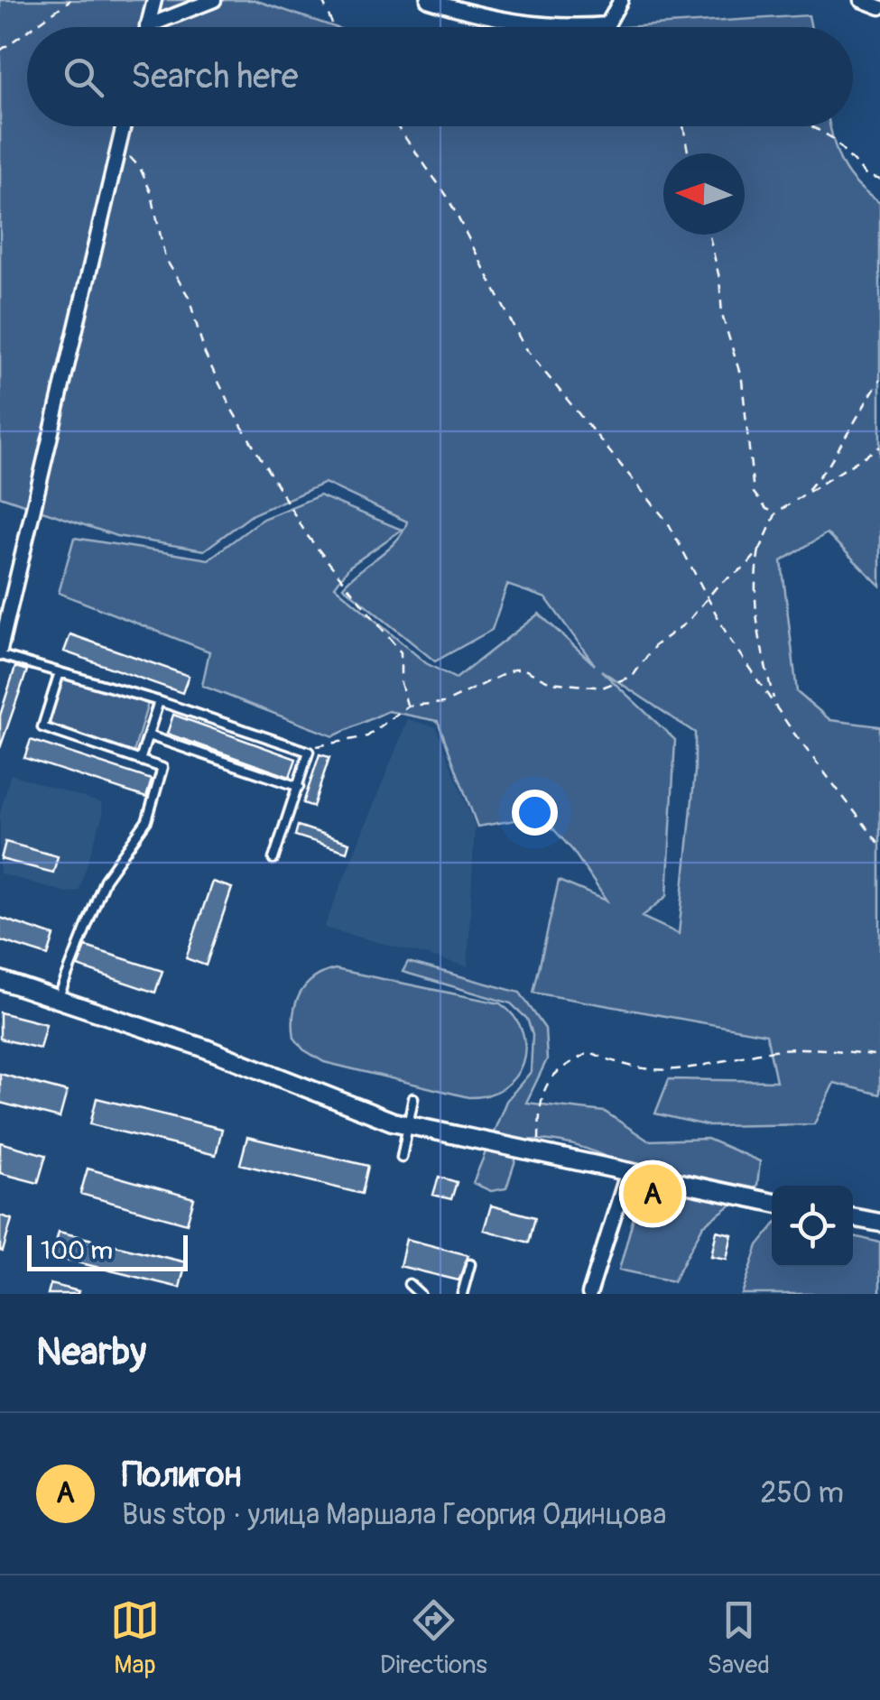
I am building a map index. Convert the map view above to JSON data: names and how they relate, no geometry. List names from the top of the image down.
{
  "scale_bar": "100 m",
  "north": "left",
  "page": {
    "search": "Search here",
    "pins": "A",
    "scale": "100 m",
    "heading": "Nearby",
    "list": [
      {
        "mark": "A",
        "name": "Полигон",
        "note": "Bus stop · улица Маршала Георгия Одинцова",
        "value": "250 m"
      }
    ],
    "nav": ["Map", "Directions", "Saved"]
  }
}
